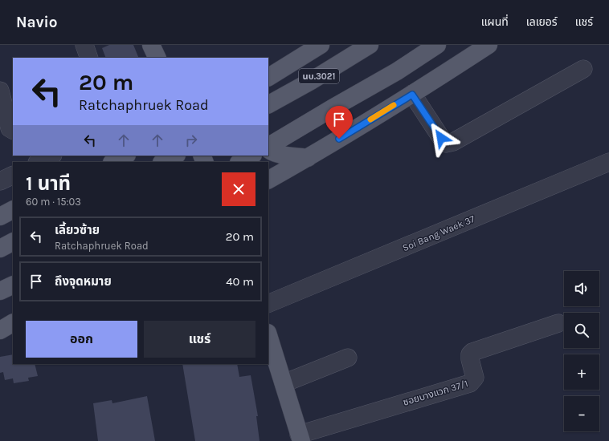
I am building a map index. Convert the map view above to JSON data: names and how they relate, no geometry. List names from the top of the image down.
{
  "streets": {
    "main road": ["นบ.3021"],
    "street": ["Soi Bang Waek 37", "ซอยบางแวก 37/1"]
  },
  "page": {
    "header": "Navio",
    "nav": ["แผนที่", "เลเยอร์", "แชร์"],
    "turn": ["20 m", "Ratchaphruek Road"],
    "heading": ["1 นาที", "60 m · 15:03"],
    "list": [
      {
        "name": "เลี้ยวซ้าย",
        "note": "Ratchaphruek Road",
        "value": "20 m"
      },
      {
        "name": "ถึงจุดหมาย",
        "value": "40 m"
      }
    ],
    "map_buttons": ["+", "−"],
    "buttons": ["ออก", "แชร์"]
  }
}
